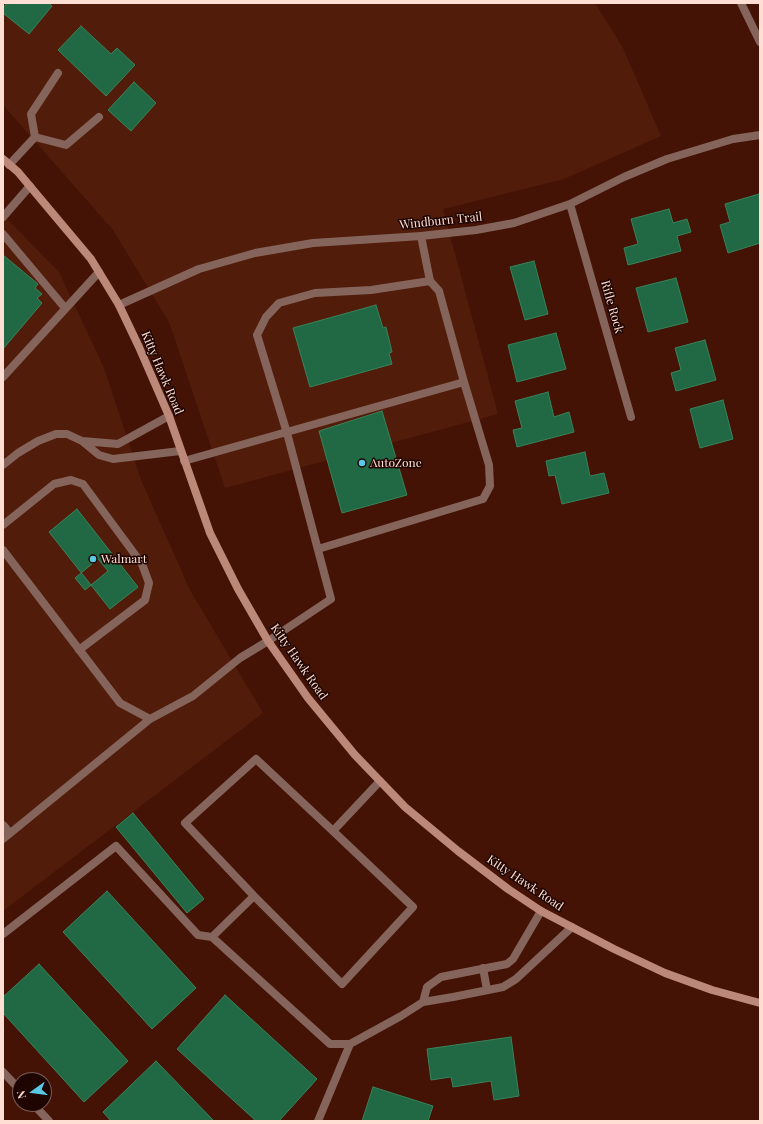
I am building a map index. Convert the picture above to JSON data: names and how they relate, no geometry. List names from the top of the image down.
{
  "streets": {
    "main road": ["Kitty Hawk Road"],
    "street": ["Windburn Trail", "Rifle Rock"]
  },
  "crossings": [
    ["Windburn Trail", "Rifle Rock"],
    ["Windburn Trail", "Kitty Hawk Road"]
  ],
  "places": ["AutoZone", "Walmart"],
  "north": "left"
}
